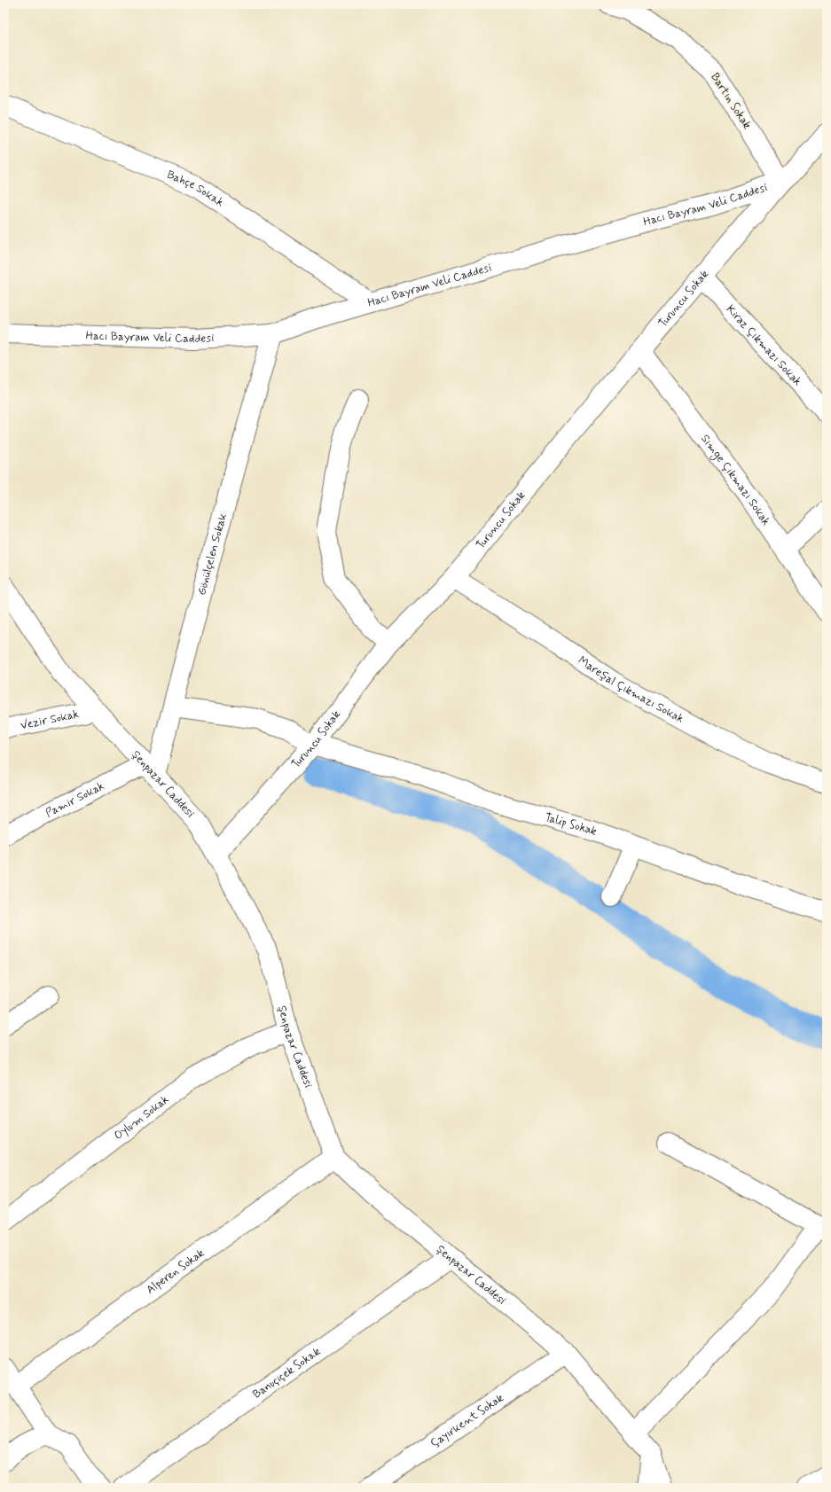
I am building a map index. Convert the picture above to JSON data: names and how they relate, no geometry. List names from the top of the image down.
{
  "streets": {
    "street": [
      "Bartın Sokak",
      "Bahçe Sokak",
      "Hacı Bayram Veli Caddesi",
      "Turuncu Sokak",
      "Kiraz Çıkmazı Sokak",
      "Simge Çıkmazı Sokak",
      "Gönülçelen Sokak",
      "Mareşal Çıkmazı Sokak",
      "Vezir Sokak",
      "Şenpazar Caddesi",
      "Pamir Sokak",
      "Talip Sokak",
      "Oylum Sokak",
      "Alperen Sokak",
      "Banuçiçek Sokak",
      "Çayırkent Sokak"
    ]
  },
  "crossings": [
    ["Bartın Sokak", "Hacı Bayram Veli Caddesi"],
    ["Bartın Sokak", "Turuncu Sokak"],
    ["Bahçe Sokak", "Hacı Bayram Veli Caddesi"],
    ["Hacı Bayram Veli Caddesi", "Turuncu Sokak"],
    ["Hacı Bayram Veli Caddesi", "Gönülçelen Sokak"],
    ["Turuncu Sokak", "Kiraz Çıkmazı Sokak"],
    ["Turuncu Sokak", "Simge Çıkmazı Sokak"],
    ["Turuncu Sokak", "Mareşal Çıkmazı Sokak"],
    ["Turuncu Sokak", "Şenpazar Caddesi"],
    ["Turuncu Sokak", "Talip Sokak"],
    ["Gönülçelen Sokak", "Şenpazar Caddesi"],
    ["Gönülçelen Sokak", "Pamir Sokak"],
    ["Gönülçelen Sokak", "Talip Sokak"],
    ["Vezir Sokak", "Şenpazar Caddesi"],
    ["Şenpazar Caddesi", "Pamir Sokak"],
    ["Şenpazar Caddesi", "Oylum Sokak"],
    ["Şenpazar Caddesi", "Alperen Sokak"],
    ["Şenpazar Caddesi", "Banuçiçek Sokak"],
    ["Şenpazar Caddesi", "Çayırkent Sokak"]
  ]
}
